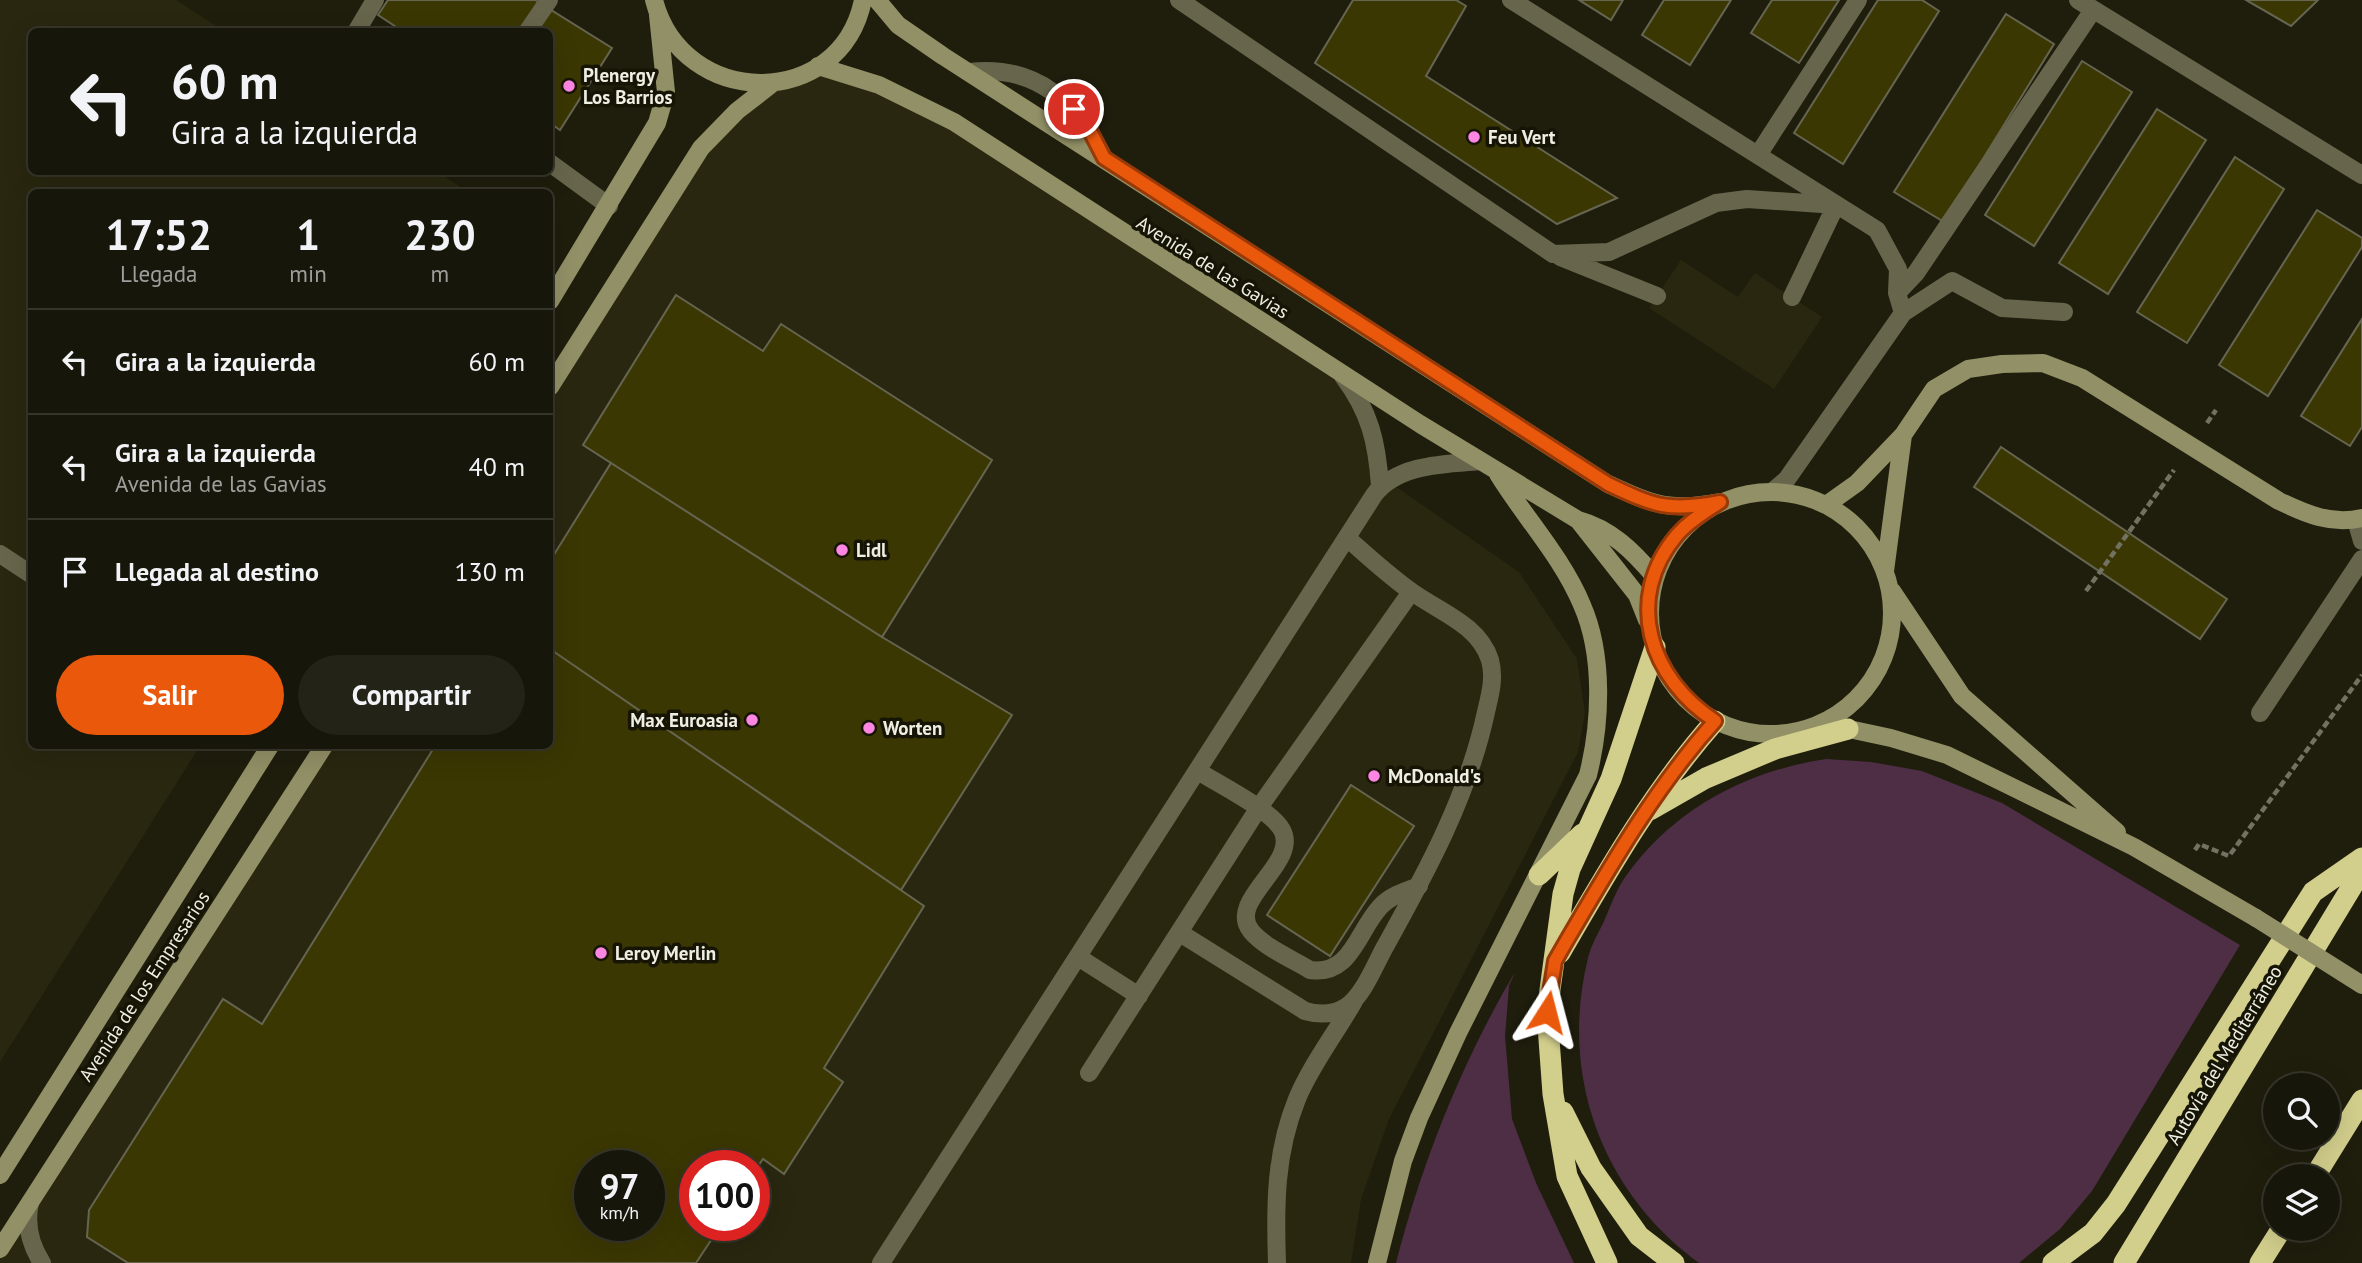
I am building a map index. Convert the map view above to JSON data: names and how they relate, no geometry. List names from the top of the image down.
{
  "streets": {
    "highway": ["Autovía del Mediterráneo"],
    "street": ["Avenida de las Gavias", "Avenida de los Empresarios"]
  },
  "places": [
    "Plenergy Los Barrios",
    "Feu Vert",
    "Lidl",
    "Max Euroasia",
    "Worten",
    "McDonald's",
    "Leroy Merlin"
  ],
  "page": {
    "turn": ["60 m", "Gira a la izquierda"],
    "eta": [
      "17:52",
      "Llegada",
      "1",
      "min",
      "230",
      "m"
    ],
    "list": [
      {
        "name": "Gira a la izquierda",
        "value": "60 m"
      },
      {
        "name": "Gira a la izquierda",
        "note": "Avenida de las Gavias",
        "value": "40 m"
      },
      {
        "name": "Llegada al destino",
        "value": "130 m"
      }
    ],
    "buttons": ["Salir", "Compartir"],
    "speed": "97 km/h",
    "limit": "100"
  }
}
